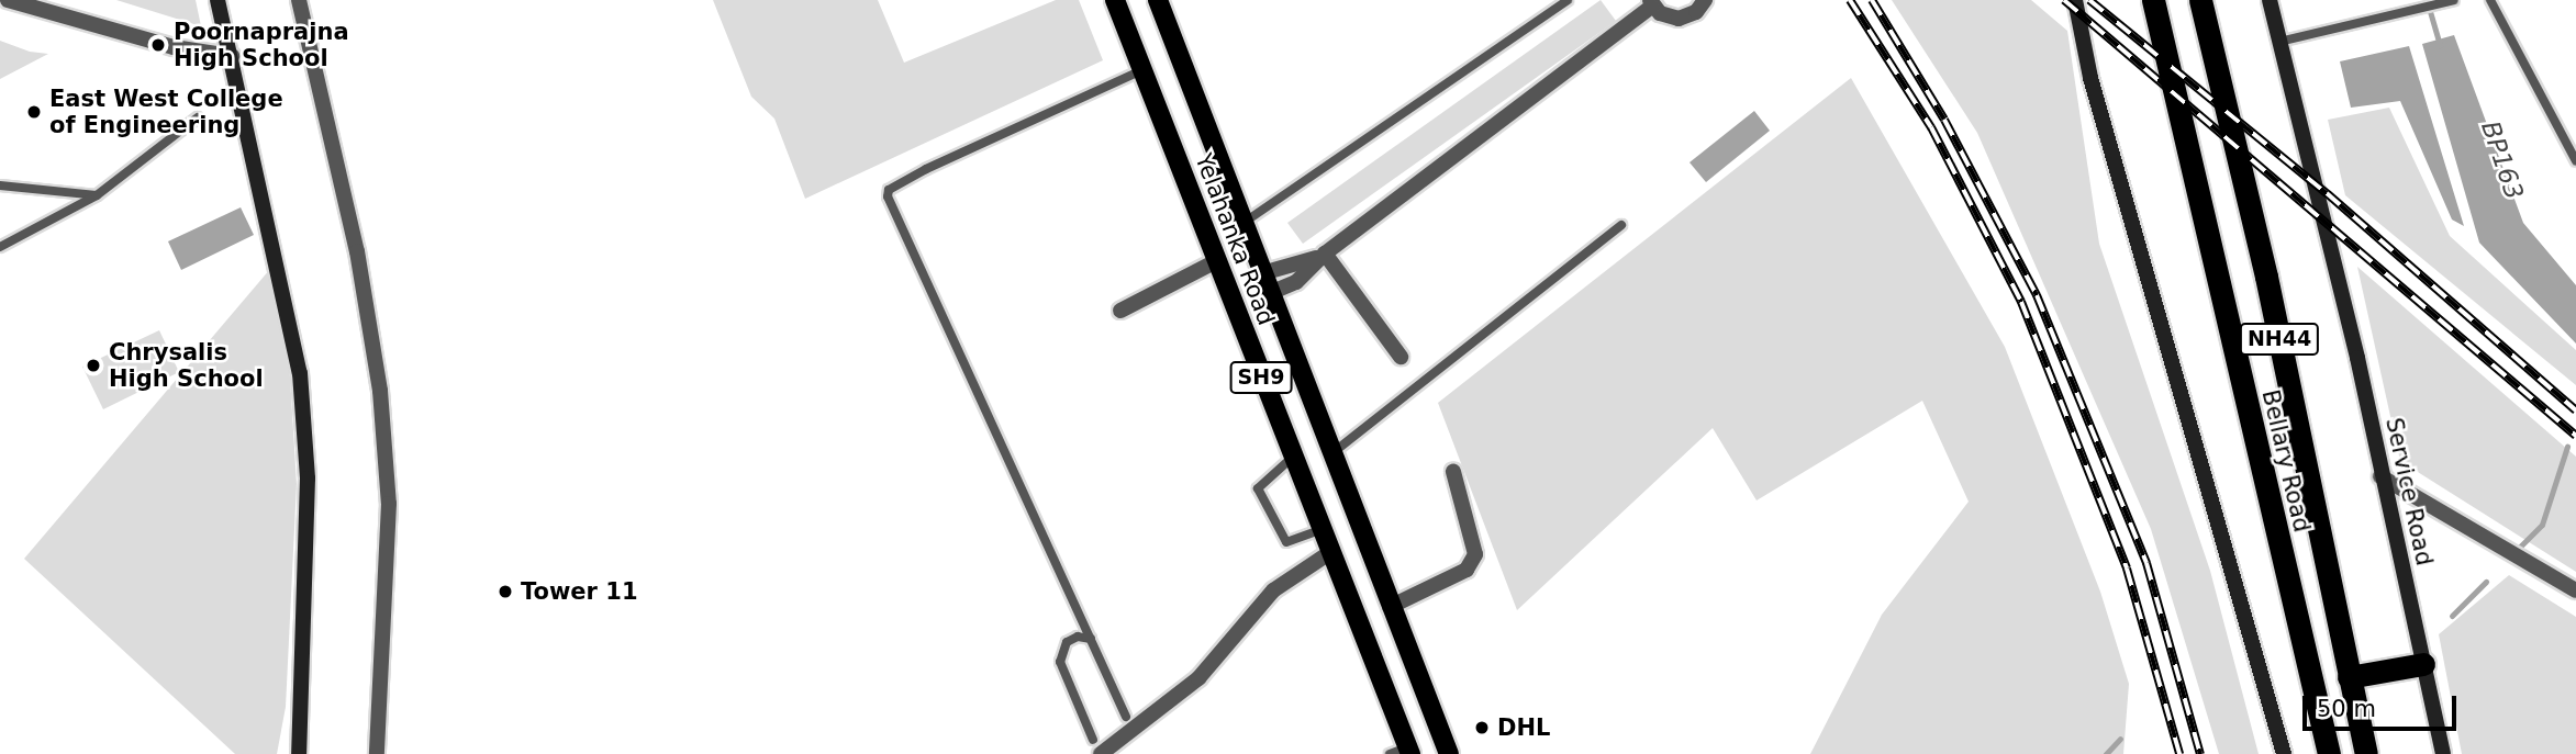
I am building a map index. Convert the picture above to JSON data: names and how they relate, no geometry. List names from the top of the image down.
{
  "streets": {
    "highway": ["NH44", "Bellary Road"],
    "main road": ["Yelahanka Road", "SH9", "Service Road"]
  },
  "water": ["BP163"],
  "places": [
    "Poornaprajna High School",
    "East West College of Engineering",
    "Chrysalis High School",
    "Tower 11",
    "DHL"
  ],
  "scale_bar": "50 m"
}
